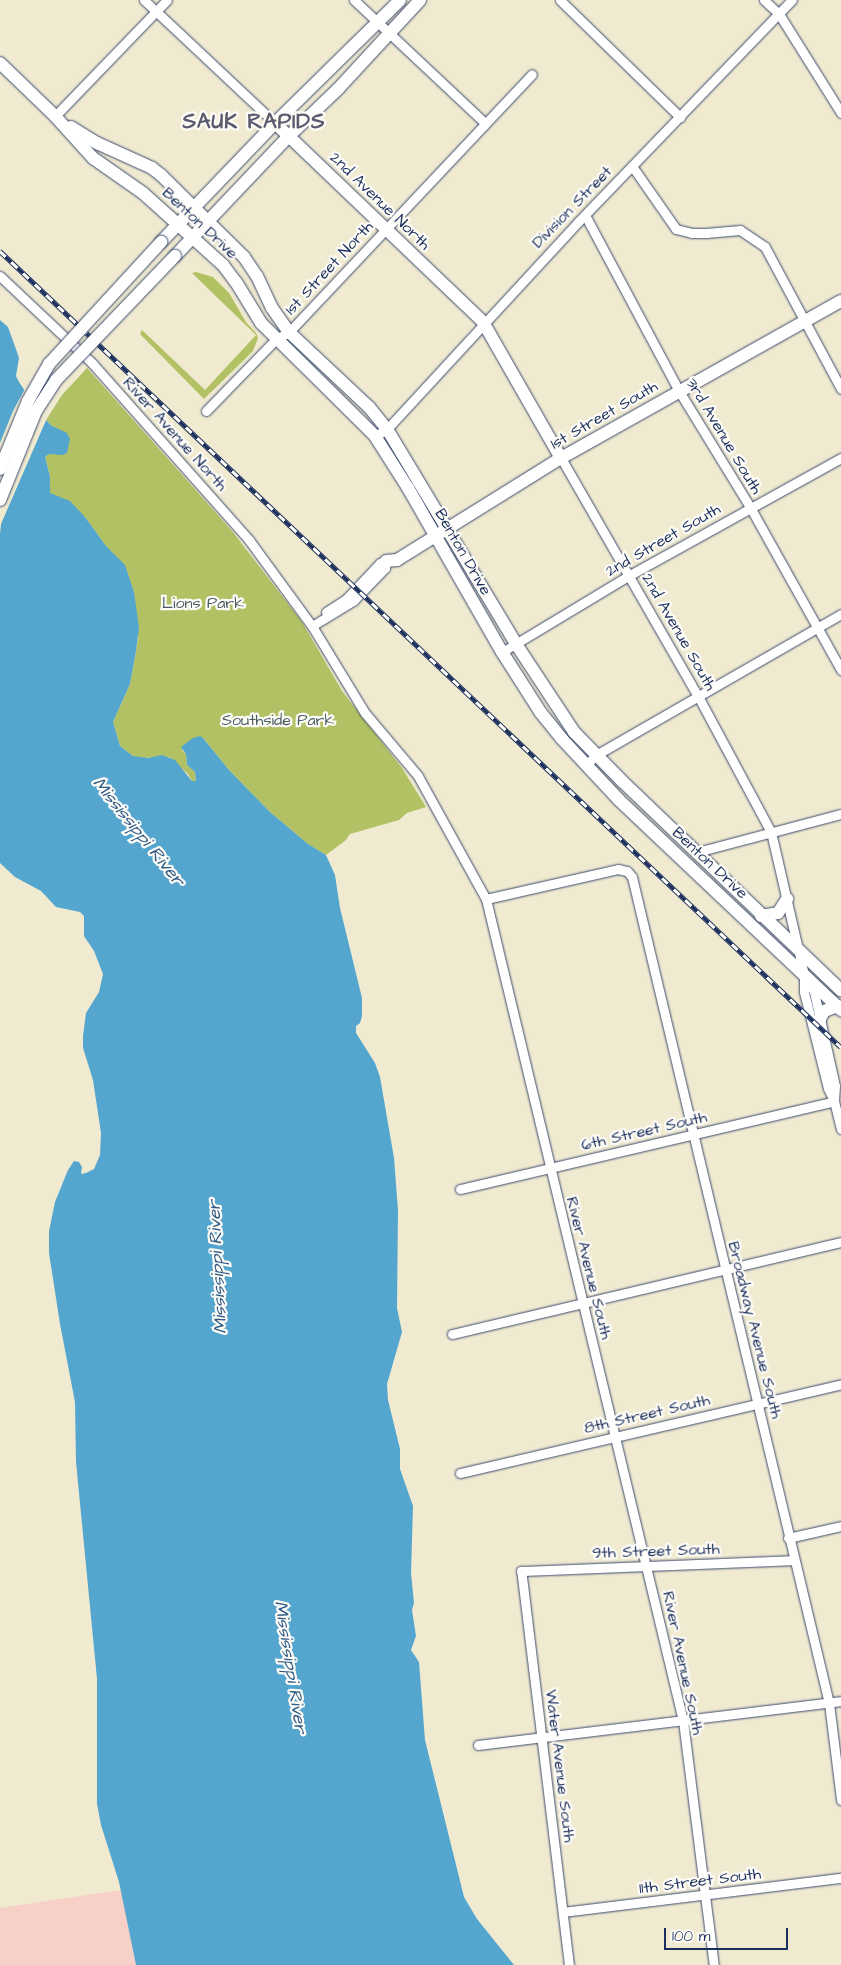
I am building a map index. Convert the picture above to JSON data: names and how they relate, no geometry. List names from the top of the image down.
{
  "streets": {
    "main road": [
      "2nd Avenue North",
      "Benton Drive",
      "1st Street South",
      "2nd Avenue South"
    ],
    "street": [
      "Division Street",
      "1st Street North",
      "River Avenue North",
      "3rd Avenue South",
      "2nd Street South",
      "6th Street South",
      "River Avenue South",
      "Broadway Avenue South",
      "8th Street South",
      "9th Street South",
      "Water Avenue South",
      "11th Street South"
    ]
  },
  "crossings": [
    ["2nd Avenue North", "Division Street"],
    ["2nd Avenue North", "1st Street North"],
    ["2nd Avenue North", "2nd Avenue South"],
    ["Division Street", "Benton Drive"],
    ["Division Street", "3rd Avenue South"],
    ["Division Street", "2nd Avenue South"],
    ["Benton Drive", "1st Street North"],
    ["Benton Drive", "1st Street South"],
    ["Benton Drive", "2nd Street South"],
    ["Benton Drive", "2nd Avenue South"],
    ["1st Street South", "River Avenue North"],
    ["1st Street South", "3rd Avenue South"],
    ["1st Street South", "2nd Avenue South"],
    ["1st Street South", "River Avenue South"],
    ["River Avenue North", "River Avenue South"],
    ["3rd Avenue South", "2nd Street South"],
    ["2nd Street South", "2nd Avenue South"],
    ["2nd Avenue South", "6th Street South"],
    ["6th Street South", "River Avenue South"],
    ["6th Street South", "Broadway Avenue South"],
    ["River Avenue South", "Broadway Avenue South"],
    ["River Avenue South", "8th Street South"],
    ["River Avenue South", "9th Street South"],
    ["River Avenue South", "11th Street South"],
    ["Broadway Avenue South", "8th Street South"],
    ["Broadway Avenue South", "9th Street South"],
    ["9th Street South", "Water Avenue South"],
    ["Water Avenue South", "11th Street South"]
  ],
  "districts": ["SAUK RAPIDS"],
  "water": ["Mississippi River"],
  "parks": ["Lions Park", "Southside Park"],
  "scale_bar": "100 m"
}
